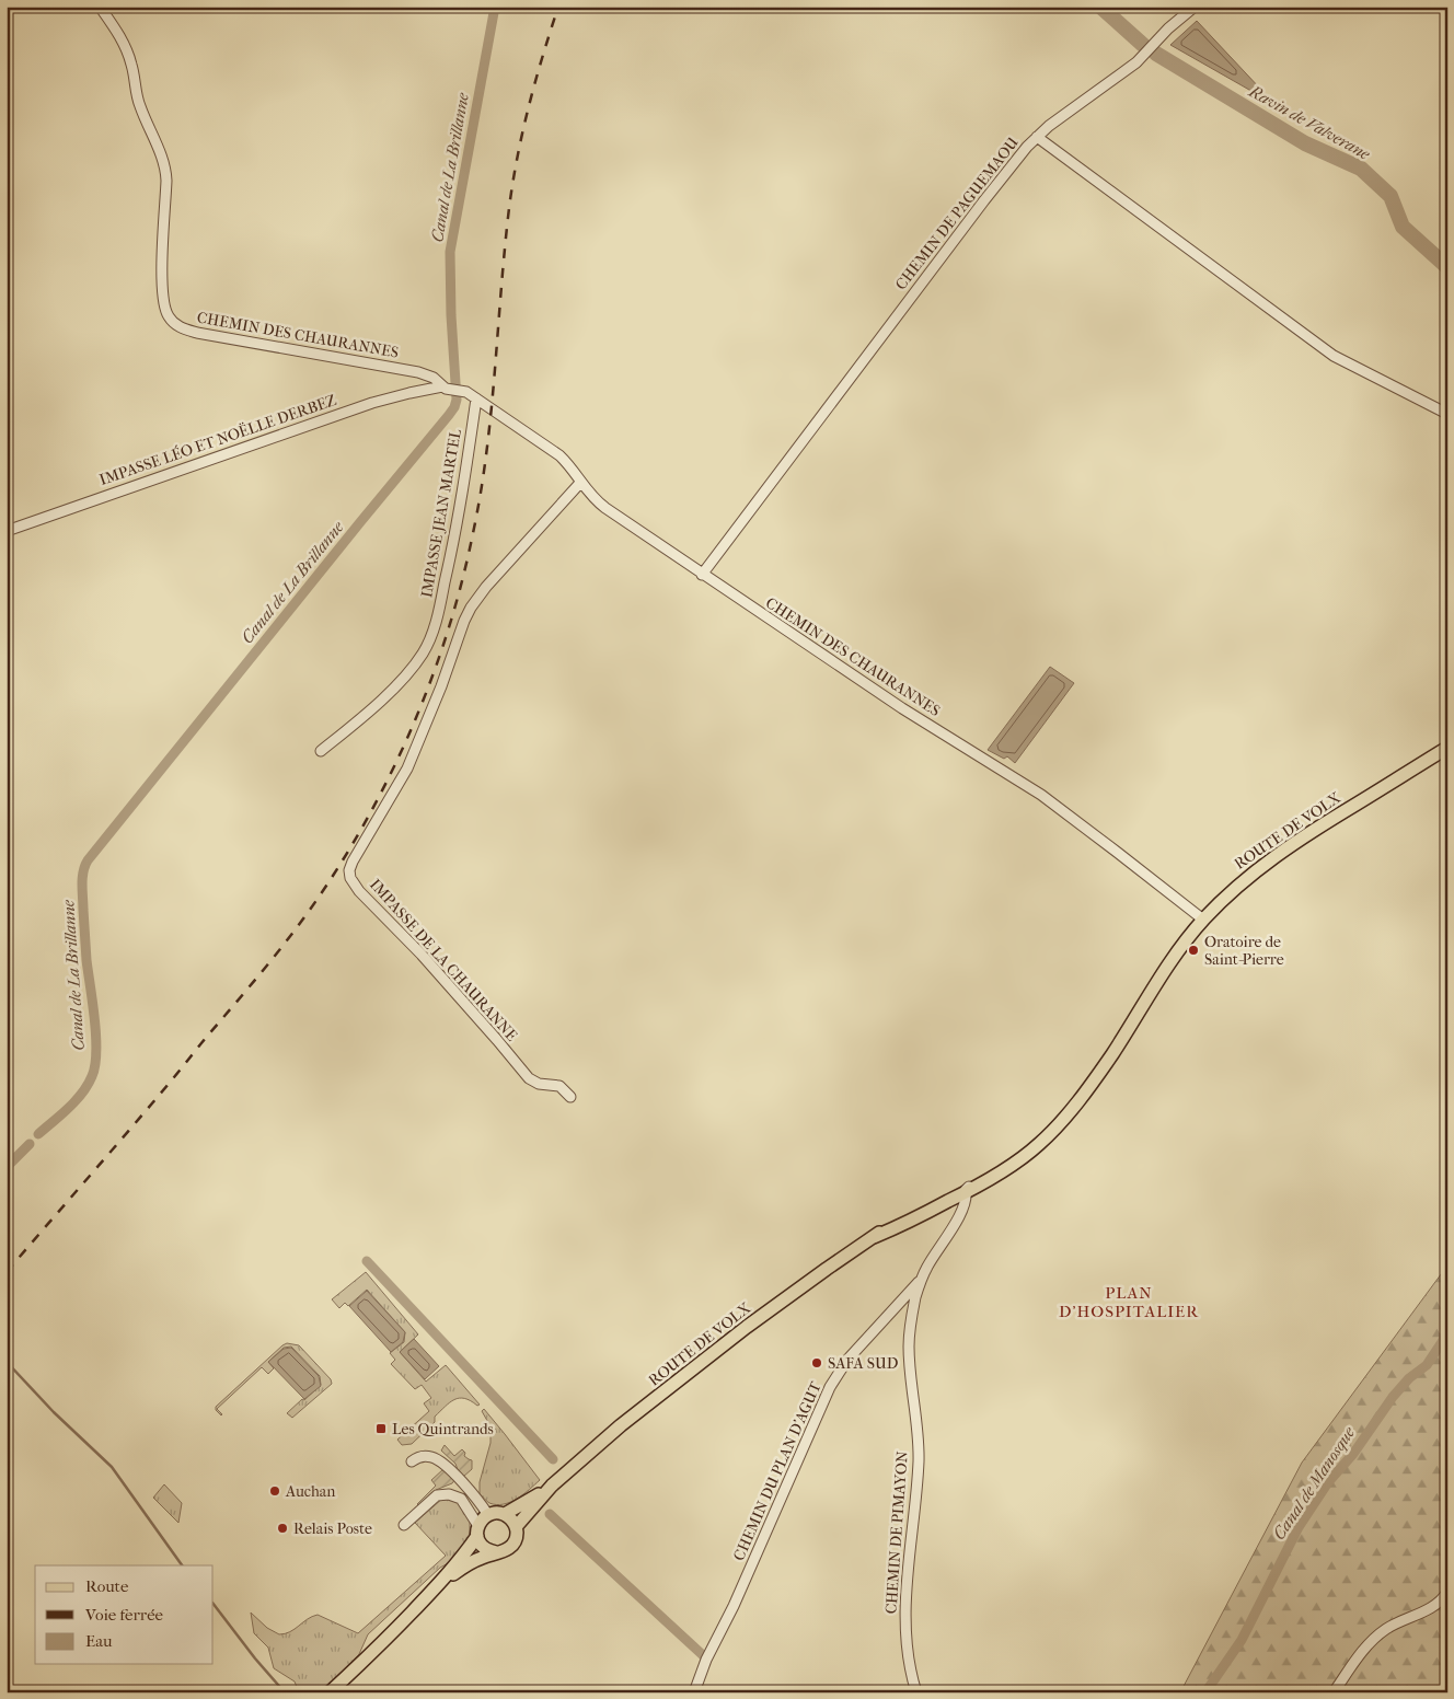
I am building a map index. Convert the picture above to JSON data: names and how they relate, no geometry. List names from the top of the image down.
{
  "streets": {
    "main road": ["ROUTE DE VOLX"],
    "street": [
      "CHEMIN DE PAGUEMAOU",
      "CHEMIN DES CHAURANNES",
      "IMPASSE LÉO ET NOËLLE DERBEZ",
      "IMPASSE JEAN MARTEL",
      "IMPASSE DE LA CHAURANNE",
      "CHEMIN DU PLAN D'AGUT",
      "CHEMIN DE PIMAYON"
    ]
  },
  "crossings": [
    ["CHEMIN DE PAGUEMAOU", "CHEMIN DES CHAURANNES"],
    ["CHEMIN DES CHAURANNES", "IMPASSE LÉO ET NOËLLE DERBEZ"],
    ["CHEMIN DES CHAURANNES", "IMPASSE JEAN MARTEL"],
    ["CHEMIN DES CHAURANNES", "ROUTE DE VOLX"],
    ["CHEMIN DES CHAURANNES", "IMPASSE DE LA CHAURANNE"],
    ["ROUTE DE VOLX", "CHEMIN DE PIMAYON"],
    ["CHEMIN DU PLAN D'AGUT", "CHEMIN DE PIMAYON"]
  ],
  "districts": ["PLAN D'HOSPITALIER"],
  "water": ["Ravin de Valverane", "Canal de La Brillanne", "Canal de Manosque"],
  "places": {
    "other": [
      "Oratoire de Saint-Pierre",
      "SAFA SUD",
      "Auchan",
      "Relais Poste"
    ],
    "transit": ["Les Quintrands"]
  },
  "legend": ["Route", "Voie ferrée", "Eau"]
}
